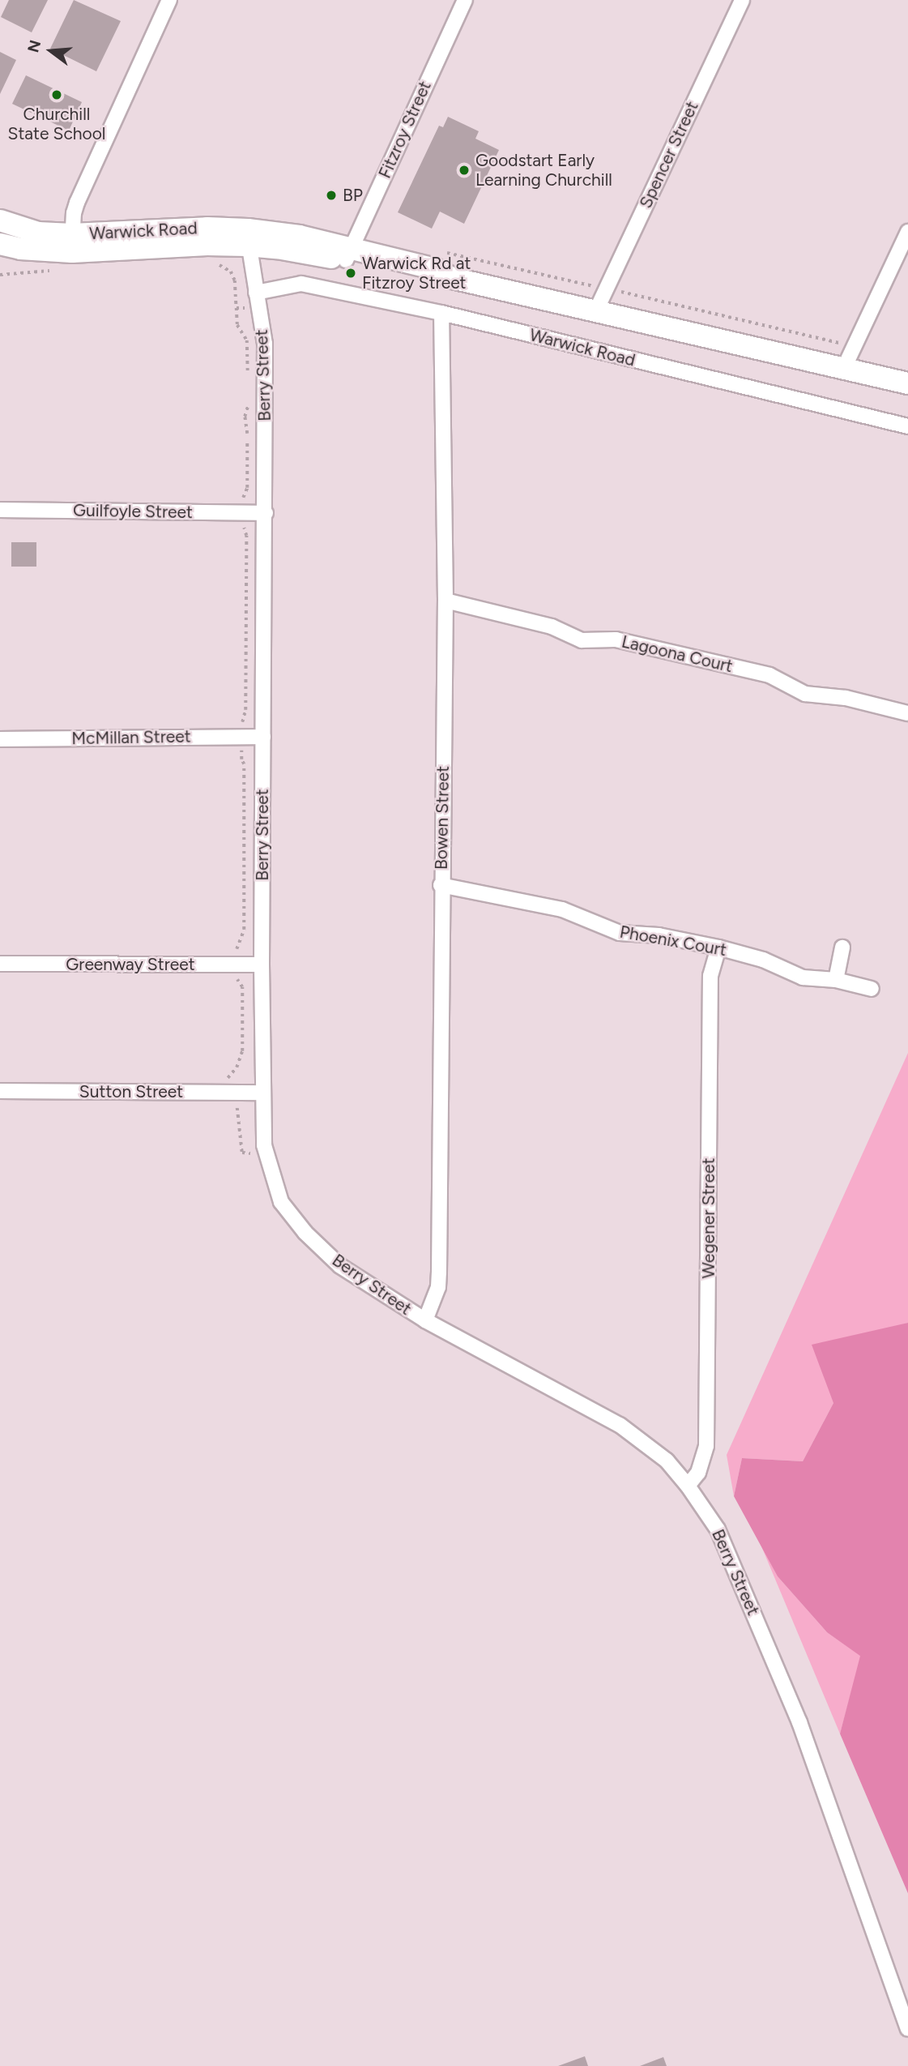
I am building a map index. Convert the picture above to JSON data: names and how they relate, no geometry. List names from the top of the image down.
{
  "streets": {
    "main road": ["Warwick Road"],
    "street": [
      "Fitzroy Street",
      "Spencer Street",
      "Berry Street",
      "Guilfoyle Street",
      "Lagoona Court",
      "McMillan Street",
      "Bowen Street",
      "Phoenix Court",
      "Greenway Street",
      "Sutton Street",
      "Wegener Street"
    ]
  },
  "crossings": [
    ["Fitzroy Street", "Warwick Road"],
    ["Spencer Street", "Warwick Road"],
    ["Warwick Road", "Berry Street"],
    ["Warwick Road", "Bowen Street"],
    ["Berry Street", "Guilfoyle Street"],
    ["Berry Street", "McMillan Street"],
    ["Berry Street", "Bowen Street"],
    ["Berry Street", "Greenway Street"],
    ["Berry Street", "Sutton Street"],
    ["Berry Street", "Wegener Street"],
    ["Lagoona Court", "Bowen Street"],
    ["Bowen Street", "Phoenix Court"],
    ["Phoenix Court", "Wegener Street"]
  ],
  "places": [
    "Churchill State School",
    "Goodstart Early Learning Churchill",
    "BP",
    "Warwick Rd at Fitzroy Street"
  ],
  "north": "left"
}
